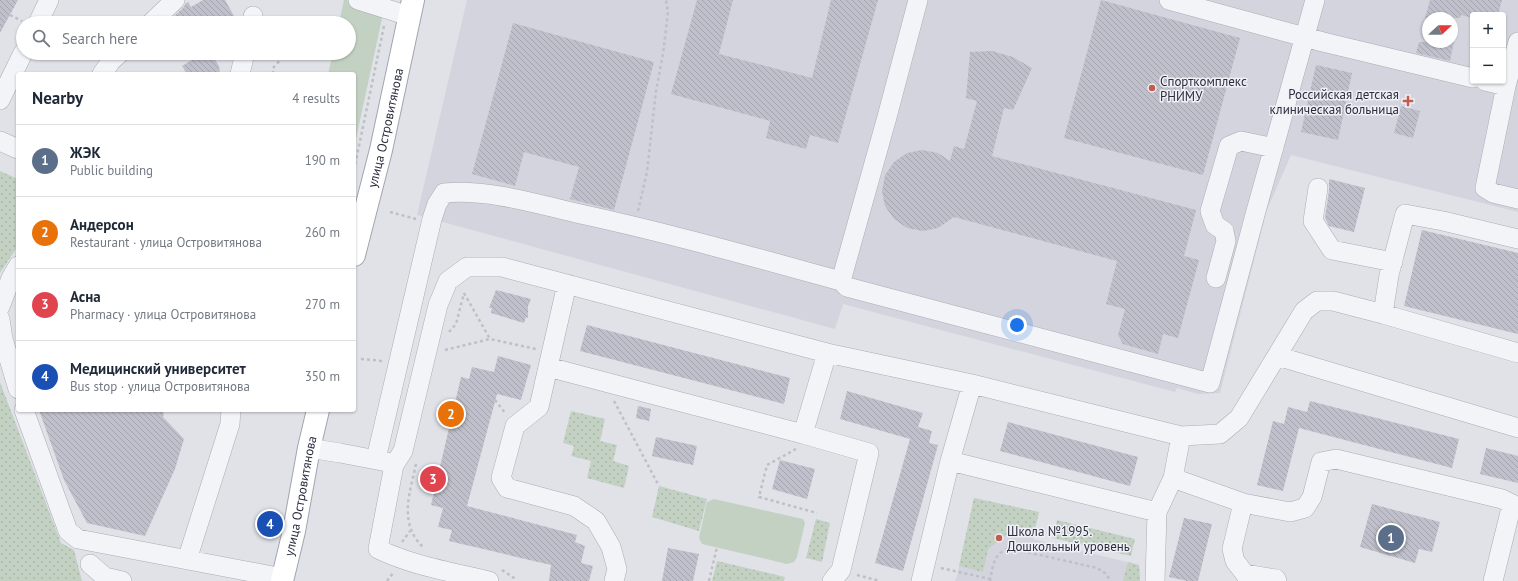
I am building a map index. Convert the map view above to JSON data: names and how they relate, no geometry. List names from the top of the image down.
{
  "streets": {
    "main road": ["улица Островитянова"]
  },
  "places": {
    "other": ["Спорткомплекс РНИМУ", "Школа №1995. Дошкольный уровень"],
    "health": ["Российская детская клиническая больница"]
  },
  "north": "right",
  "page": {
    "map_buttons": ["+", "−"],
    "search": "Search here",
    "heading": ["Nearby", "4 results"],
    "list": [
      {
        "mark": "1",
        "name": "ЖЭК",
        "note": "Public building",
        "value": "190 m"
      },
      {
        "mark": "2",
        "name": "Андерсон",
        "note": "Restaurant · улица Островитянова",
        "value": "260 m"
      },
      {
        "mark": "3",
        "name": "Асна",
        "note": "Pharmacy · улица Островитянова",
        "value": "270 m"
      },
      {
        "mark": "4",
        "name": "Медицинский университет",
        "note": "Bus stop · улица Островитянова",
        "value": "350 m"
      }
    ],
    "pins": [
      "2",
      "3",
      "4",
      "1"
    ]
  }
}
